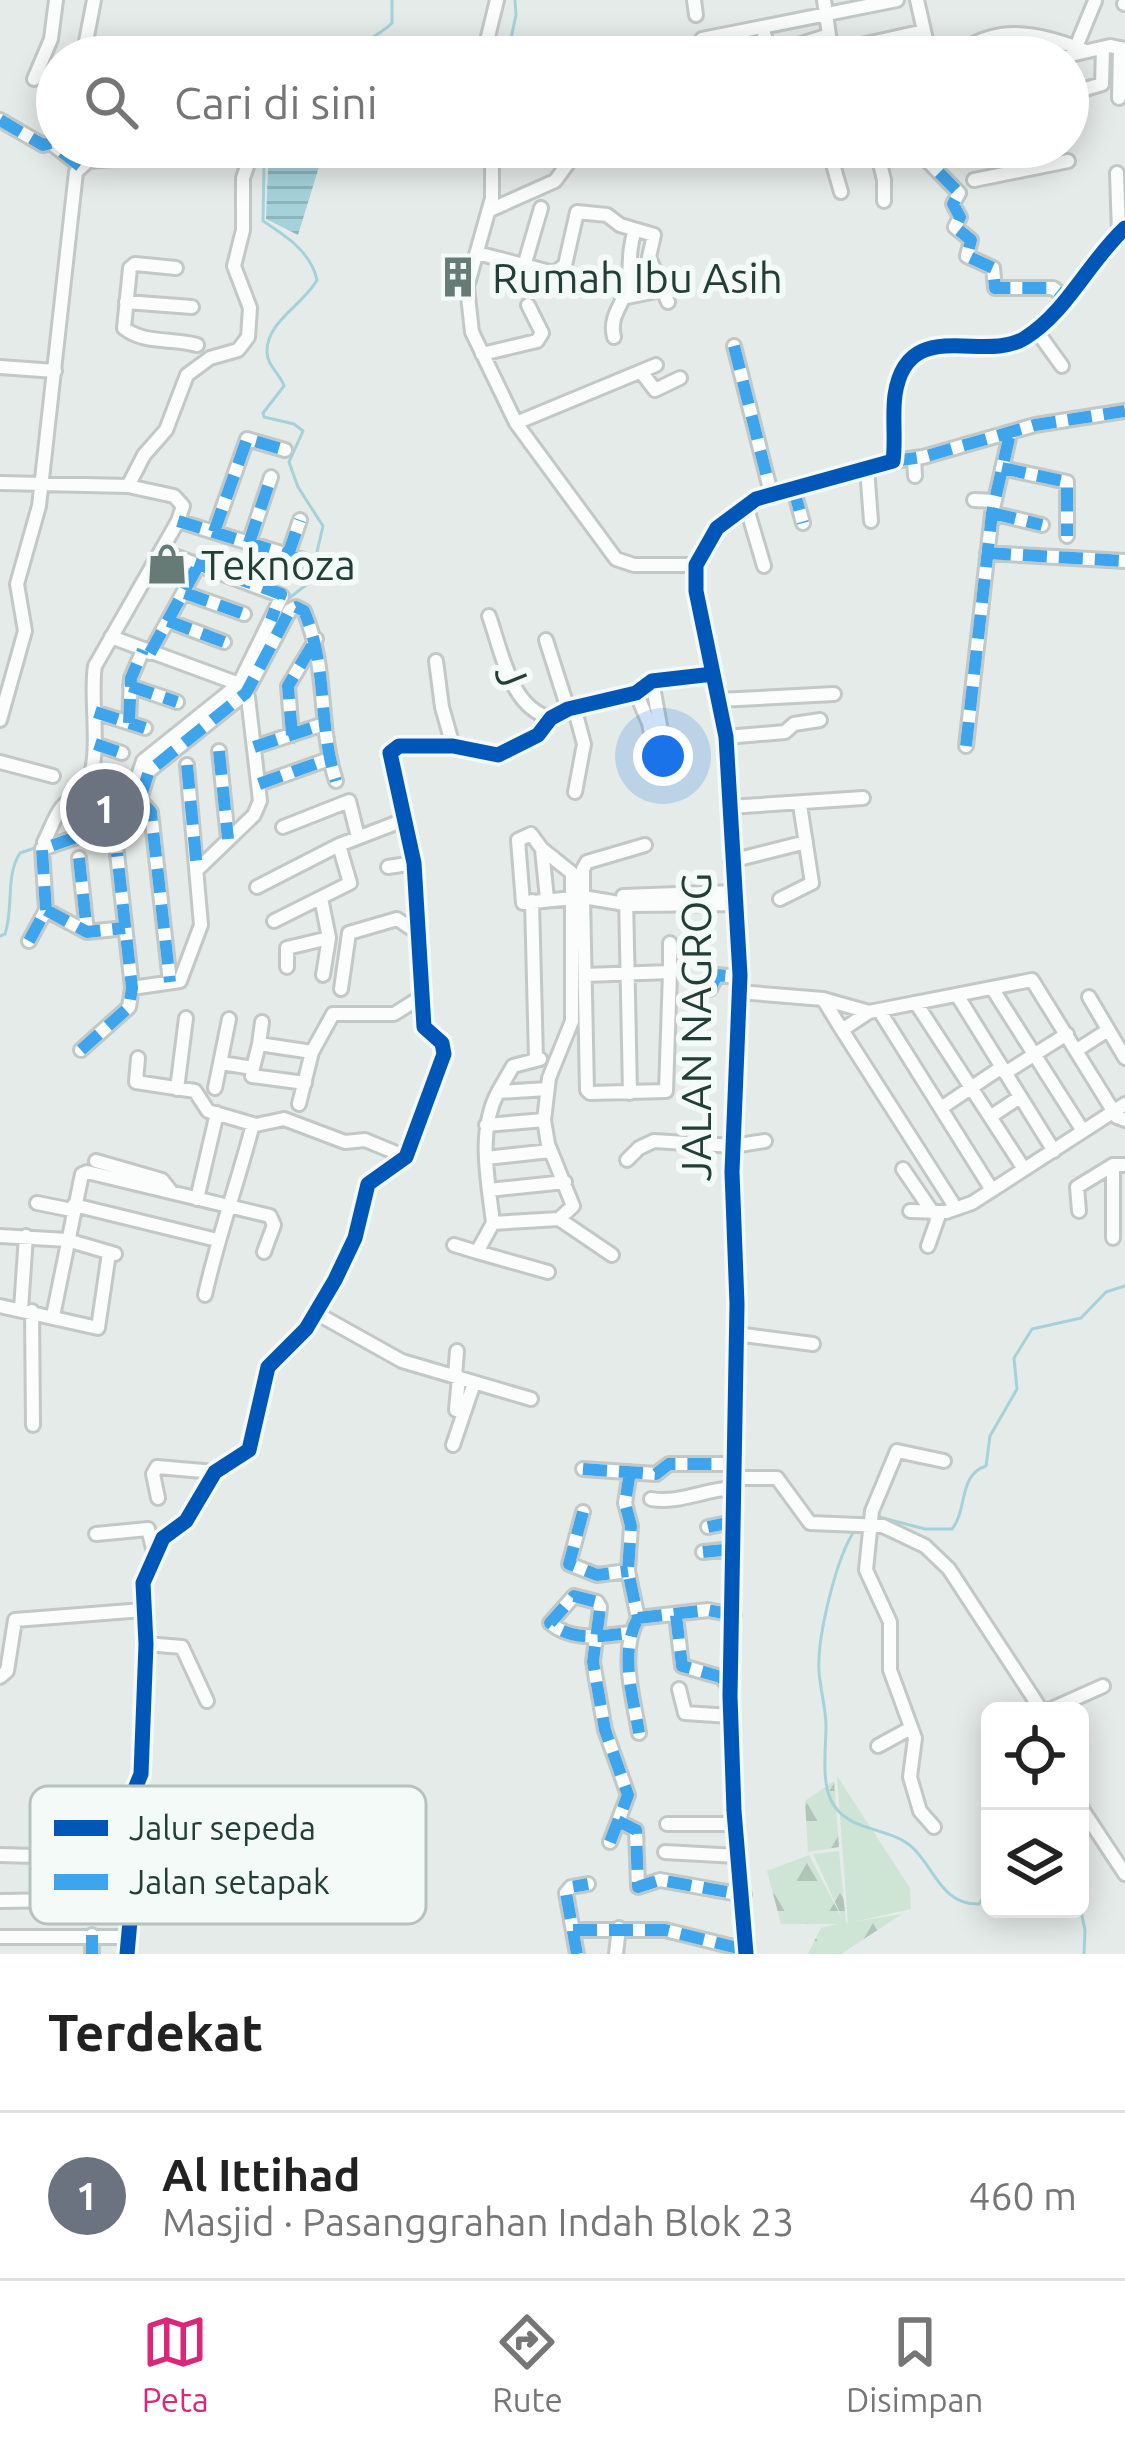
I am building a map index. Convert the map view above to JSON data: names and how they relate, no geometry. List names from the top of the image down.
{
  "streets": {
    "street": ["J", "JALAN NAGROG"]
  },
  "places": {
    "building": ["Rumah Ibu Asih"],
    "shop": ["Teknoza"]
  },
  "legend": ["Jalur sepeda", "Jalan setapak"],
  "page": {
    "search": "Cari di sini",
    "pins": "1",
    "heading": "Terdekat",
    "list": [
      {
        "mark": "1",
        "name": "Al Ittihad",
        "note": "Masjid · Pasanggrahan Indah Blok 23",
        "value": "460 m"
      }
    ],
    "nav": ["Peta", "Rute", "Disimpan"]
  }
}
